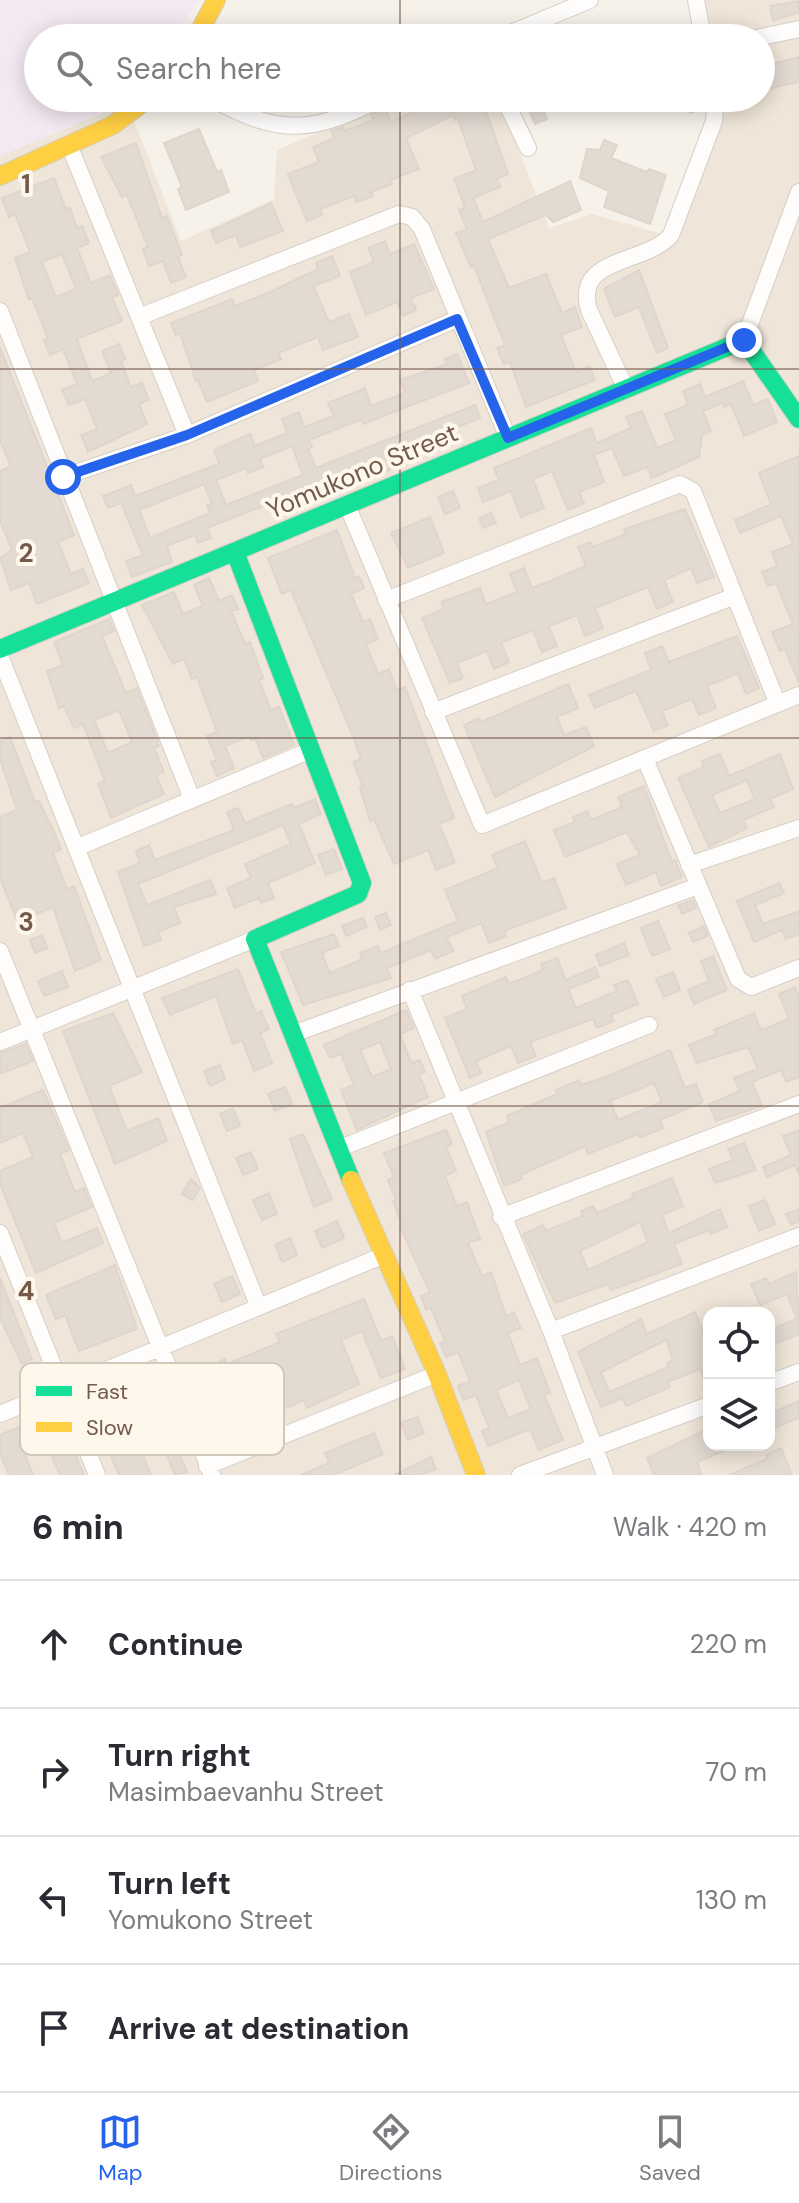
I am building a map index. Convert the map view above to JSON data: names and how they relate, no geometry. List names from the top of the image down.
{
  "streets": {
    "street": ["Yomukono Street"]
  },
  "legend": ["Fast", "Slow"],
  "page": {
    "search": "Search here",
    "heading": ["6 min", "Walk · 420 m"],
    "list": [
      ["Continue", "220 m"],
      ["Turn right", "Masimbaevanhu Street", "70 m"],
      ["Turn left", "Yomukono Street", "130 m"],
      "Arrive at destination"
    ],
    "nav": ["Map", "Directions", "Saved"]
  },
  "grid": {
    "rows": [
      "1",
      "2",
      "3",
      "4"
    ]
  }
}
